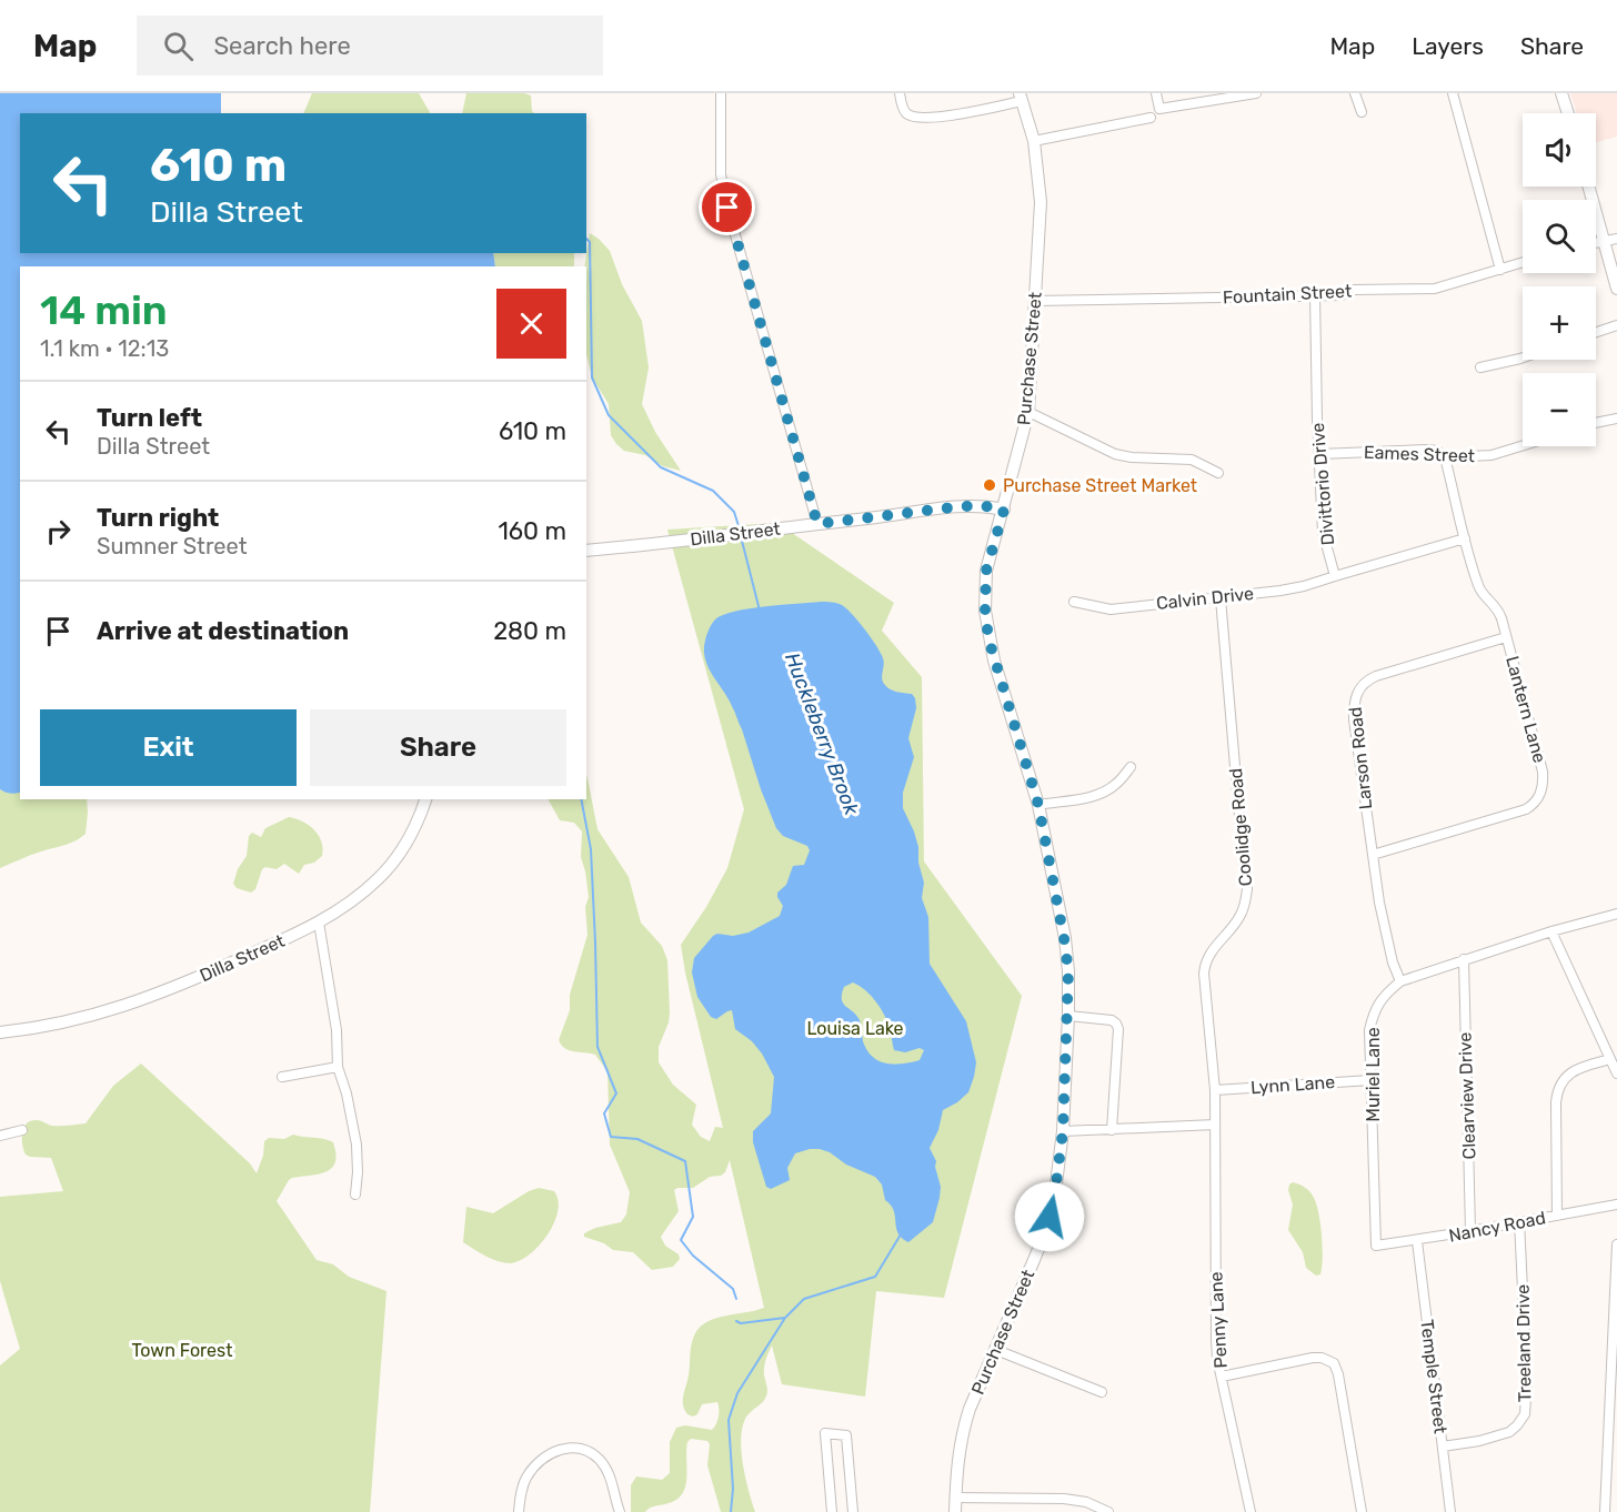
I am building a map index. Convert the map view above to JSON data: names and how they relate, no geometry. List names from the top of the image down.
{
  "streets": {
    "main road": ["Purchase Street", "Dilla Street"],
    "street": [
      "Fountain Street",
      "Eames Street",
      "Divittorio Drive",
      "Calvin Drive",
      "Lantern Lane",
      "Larson Road",
      "Coolidge Road",
      "Muriel Lane",
      "Lynn Lane",
      "Clearview Drive",
      "Nancy Road",
      "Penny Lane",
      "Treeland Drive",
      "Temple Street"
    ]
  },
  "crossings": [
    ["Fountain Street", "Purchase Street"],
    ["Fountain Street", "Divittorio Drive"],
    ["Purchase Street", "Dilla Street"],
    ["Eames Street", "Divittorio Drive"],
    ["Eames Street", "Lantern Lane"],
    ["Divittorio Drive", "Calvin Drive"],
    ["Calvin Drive", "Coolidge Road"],
    ["Lantern Lane", "Larson Road"],
    ["Larson Road", "Muriel Lane"],
    ["Coolidge Road", "Lynn Lane"],
    ["Coolidge Road", "Penny Lane"],
    ["Muriel Lane", "Lynn Lane"],
    ["Muriel Lane", "Clearview Drive"],
    ["Muriel Lane", "Nancy Road"],
    ["Clearview Drive", "Nancy Road"],
    ["Nancy Road", "Treeland Drive"],
    ["Nancy Road", "Temple Street"],
    ["Treeland Drive", "Temple Street"]
  ],
  "water": ["Huckleberry Brook"],
  "parks": ["Louisa Lake", "Town Forest"],
  "places": ["Purchase Street Market"],
  "page": {
    "header": "Map",
    "search": "Search here",
    "nav": ["Map", "Layers", "Share"],
    "map_buttons": ["+", "−"],
    "turn": ["610 m", "Dilla Street"],
    "heading": ["14 min", "1.1 km · 12:13"],
    "list": [
      {
        "name": "Turn left",
        "note": "Dilla Street",
        "value": "610 m"
      },
      {
        "name": "Turn right",
        "note": "Sumner Street",
        "value": "160 m"
      },
      {
        "name": "Arrive at destination",
        "value": "280 m"
      }
    ],
    "buttons": ["Exit", "Share"]
  }
}
